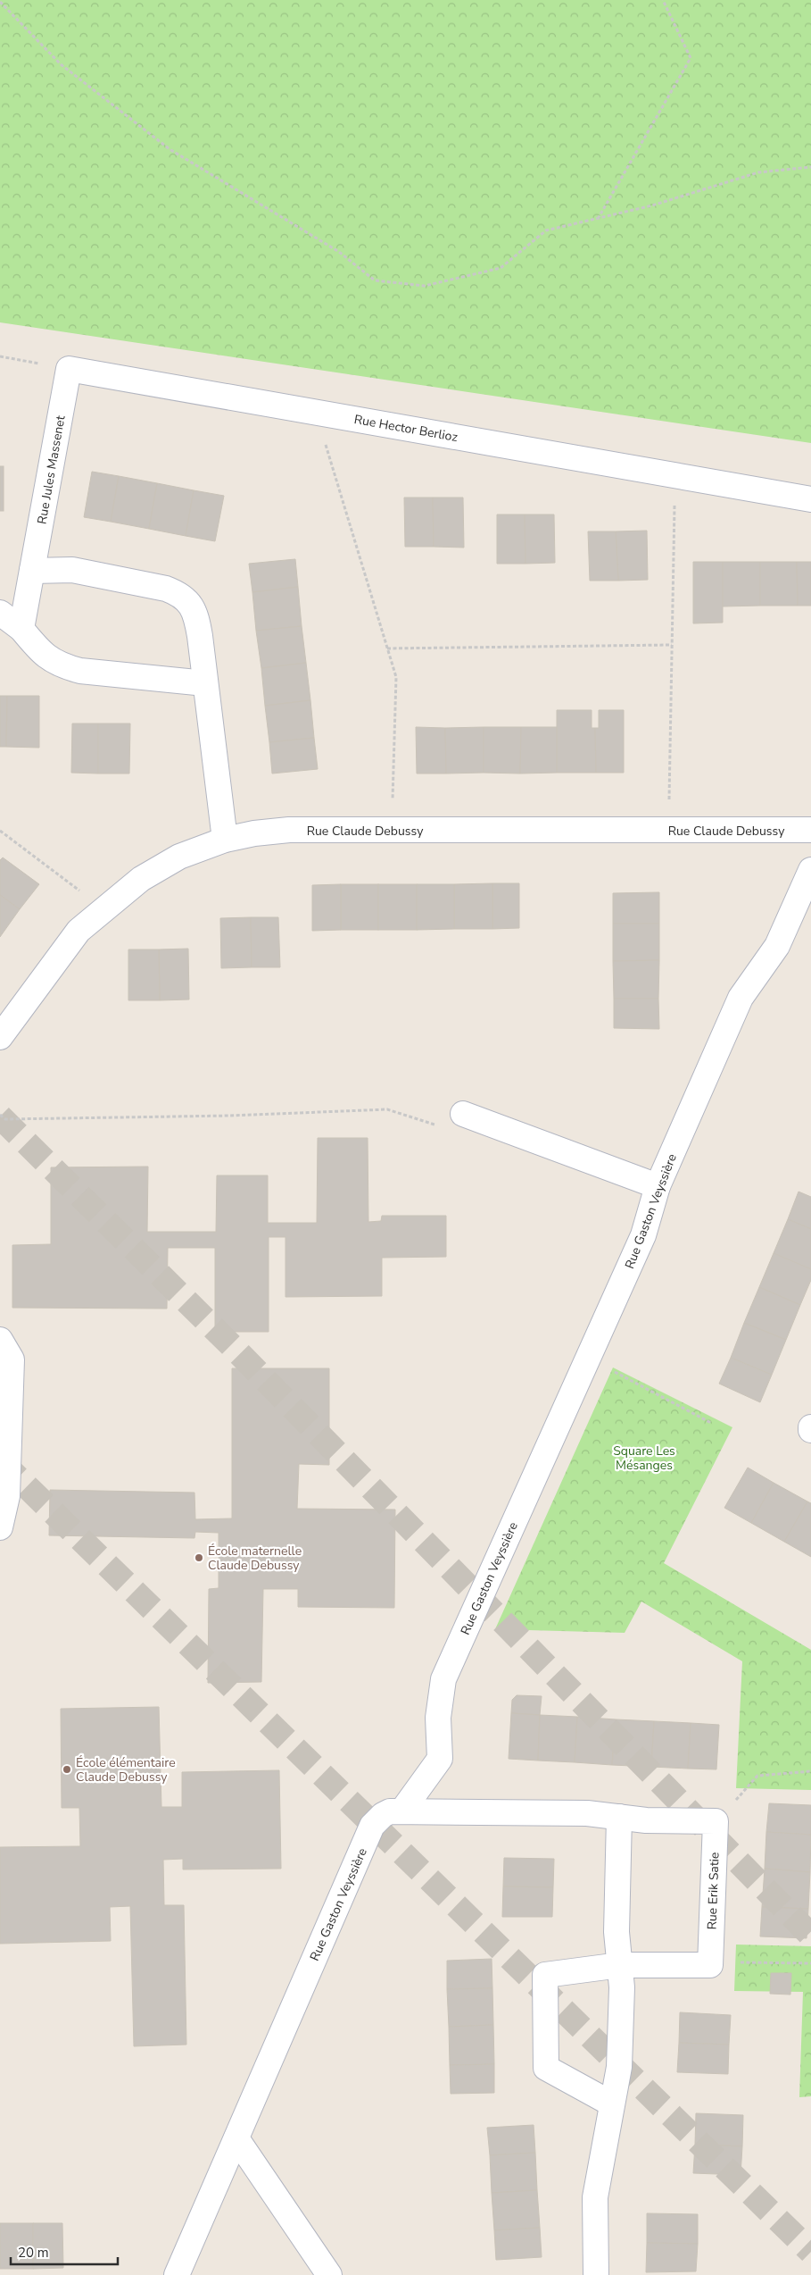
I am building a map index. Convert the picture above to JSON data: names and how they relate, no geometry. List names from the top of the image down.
{
  "streets": {
    "street": [
      "Rue Hector Berlioz",
      "Rue Jules Massenet",
      "Rue Claude Debussy",
      "Rue Gaston Veyssière",
      "Rue Erik Satie"
    ]
  },
  "crossings": [
    ["Rue Hector Berlioz", "Rue Jules Massenet"]
  ],
  "parks": ["Square Les Mésanges"],
  "places": ["École maternelle Claude Debussy", "École élémentaire Claude Debussy"],
  "scale_bar": "20 m"
}
